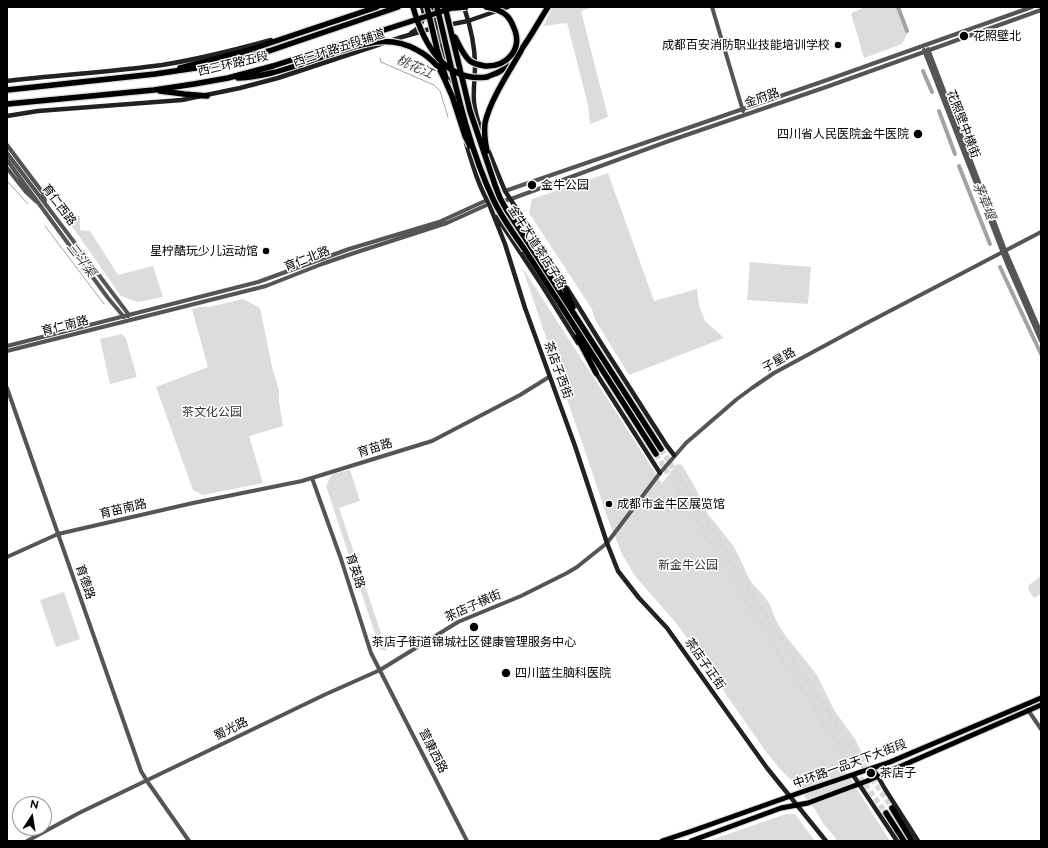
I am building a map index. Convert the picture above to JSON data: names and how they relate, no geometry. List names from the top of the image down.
{
  "streets": {
    "highway": ["西三环路五段", "金牛大道茶店子路"],
    "main road": [
      "西三环路五段辅道",
      "金府路",
      "茶店子西街",
      "茶店子正街",
      "中环路一品天下大街段"
    ],
    "street": [
      "花照壁中横街",
      "育仁西路",
      "育仁北路",
      "育仁南路",
      "子星路",
      "育苗路",
      "育苗南路",
      "育英路",
      "育德路",
      "茶店子横街",
      "蜀光路",
      "营康西路"
    ]
  },
  "crossings": [
    ["金府路", "花照壁中横街"],
    ["金府路", "育仁北路"],
    ["金府路", "茶店子西街"],
    ["花照壁中横街", "子星路"],
    ["育仁西路", "育仁北路"],
    ["育仁西路", "育仁南路"],
    ["育仁北路", "育仁南路"],
    ["育仁北路", "茶店子西街"],
    ["子星路", "茶店子西街"],
    ["子星路", "茶店子横街"],
    ["子星路", "茶店子正街"],
    ["茶店子西街", "育苗路"],
    ["茶店子西街", "茶店子横街"],
    ["茶店子西街", "茶店子正街"],
    ["育苗路", "育苗南路"],
    ["育苗路", "育英路"],
    ["育苗南路", "育德路"],
    ["育英路", "茶店子横街"],
    ["育英路", "营康西路"],
    ["育德路", "蜀光路"],
    ["茶店子横街", "茶店子正街"],
    ["茶店子横街", "蜀光路"],
    ["茶店子横街", "营康西路"],
    ["茶店子正街", "中环路一品天下大街段"]
  ],
  "water": ["桃花江", "茅草堰", "三斗渠"],
  "parks": ["茶文化公园", "新金牛公园"],
  "places": [
    "花照壁北",
    "成都百安消防职业技能培训学校",
    "四川省人民医院金牛医院",
    "金牛公园",
    "星柠酷玩少儿运动馆",
    "成都市金牛区展览馆",
    "茶店子街道锦城社区健康管理服务中心",
    "四川蓝生脑科医院",
    "茶店子"
  ],
  "north": "top"
}
